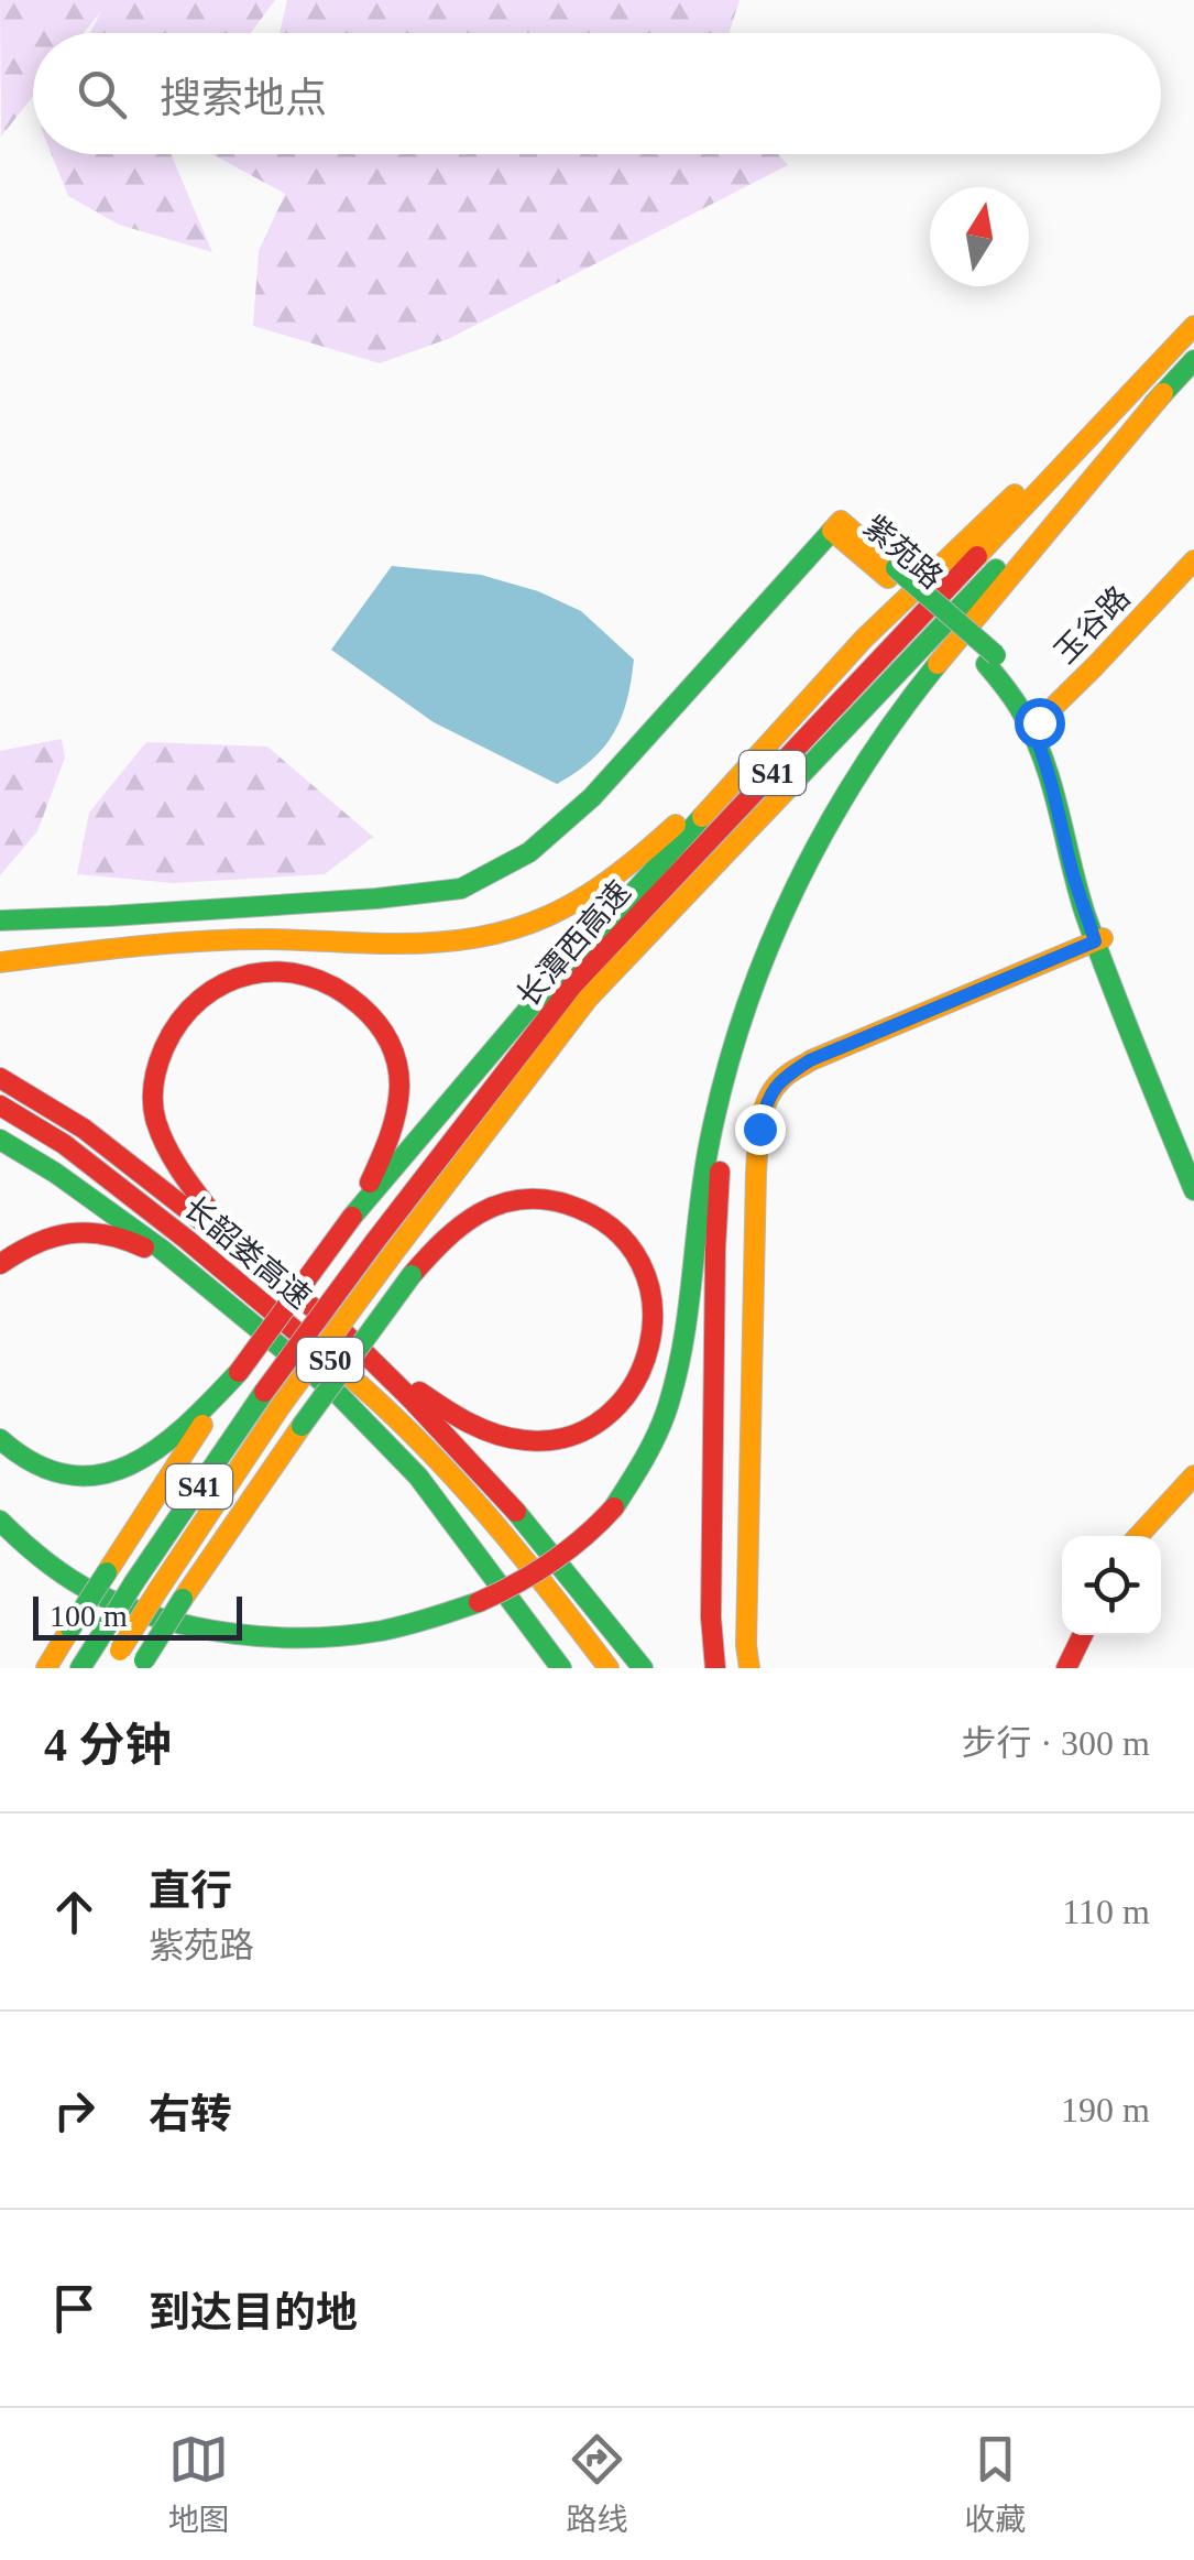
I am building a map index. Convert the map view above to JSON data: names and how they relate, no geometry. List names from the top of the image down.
{
  "streets": {
    "main road": [
      "紫苑路",
      "玉谷路",
      "S41",
      "长潭西高速",
      "长韶娄高速",
      "S50"
    ]
  },
  "crossings": [
    ["紫苑路", "玉谷路"]
  ],
  "scale_bar": "100 m",
  "north": "top",
  "page": {
    "search": "搜索地点",
    "scale": "100 m",
    "heading": ["4 分钟", "步行 · 300 m"],
    "list": [
      ["直行", "紫苑路", "110 m"],
      ["右转", "190 m"],
      "到达目的地"
    ],
    "nav": ["地图", "路线", "收藏"]
  }
}
